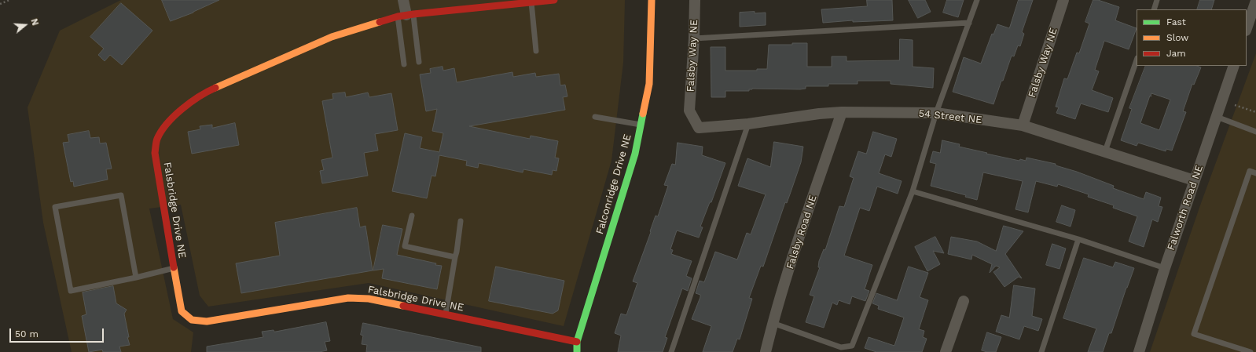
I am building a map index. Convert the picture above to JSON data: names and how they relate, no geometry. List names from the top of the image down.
{
  "streets": {
    "street": [
      "Falsby Way NE",
      "54 Street NE",
      "Falconridge Drive NE",
      "Falworth Road NE",
      "Falsbridge Drive NE",
      "Falsby Road NE"
    ]
  },
  "crossings": [
    ["Falsby Way NE", "54 Street NE"],
    ["54 Street NE", "Falworth Road NE"],
    ["54 Street NE", "Falsby Road NE"],
    ["Falconridge Drive NE", "Falsbridge Drive NE"]
  ],
  "legend": ["Fast", "Slow", "Jam"],
  "scale_bar": "50 m",
  "north": "right"
}
